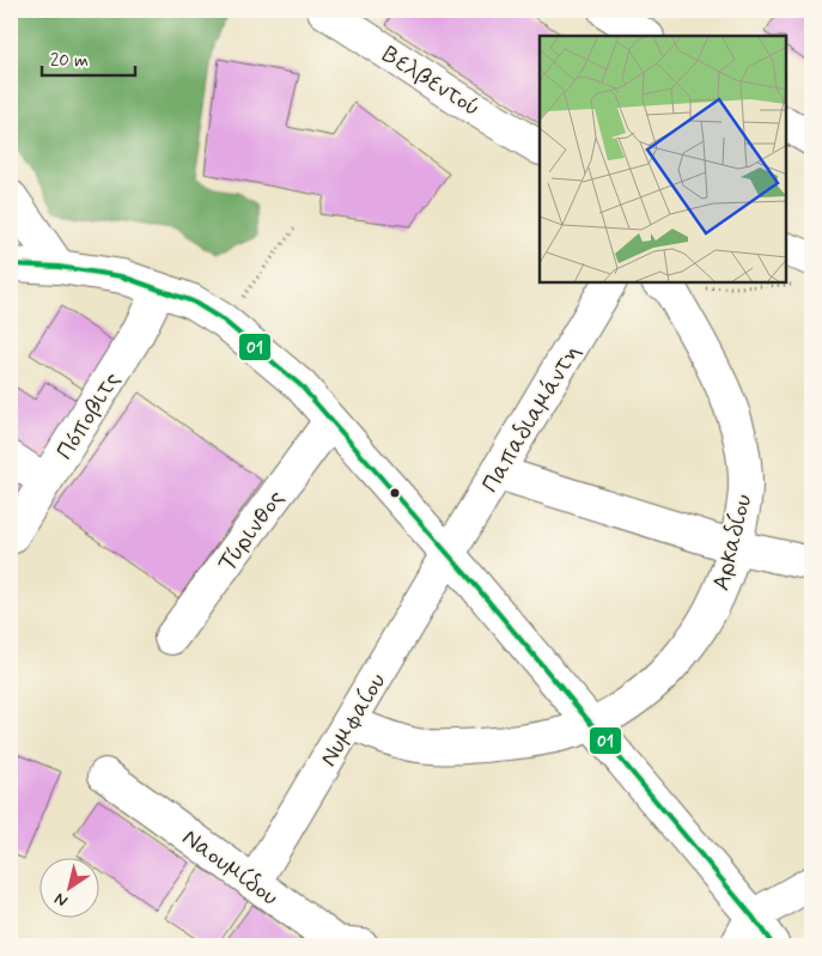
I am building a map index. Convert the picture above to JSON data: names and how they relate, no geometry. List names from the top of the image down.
{
  "streets": {
    "street": [
      "Βελβεντού",
      "Πόποβιτς",
      "Παπαδιαμάντη",
      "Τύρινθος",
      "Αρκαδίου",
      "Νυμφαίου",
      "Ναουμίδου"
    ]
  },
  "crossings": [
    ["Παπαδιαμάντη", "Νυμφαίου"],
    ["Αρκαδίου", "Νυμφαίου"],
    ["Νυμφαίου", "Ναουμίδου"]
  ],
  "lines": ["transit line 01"],
  "scale_bar": "20 m",
  "north": "bottom left"
}
